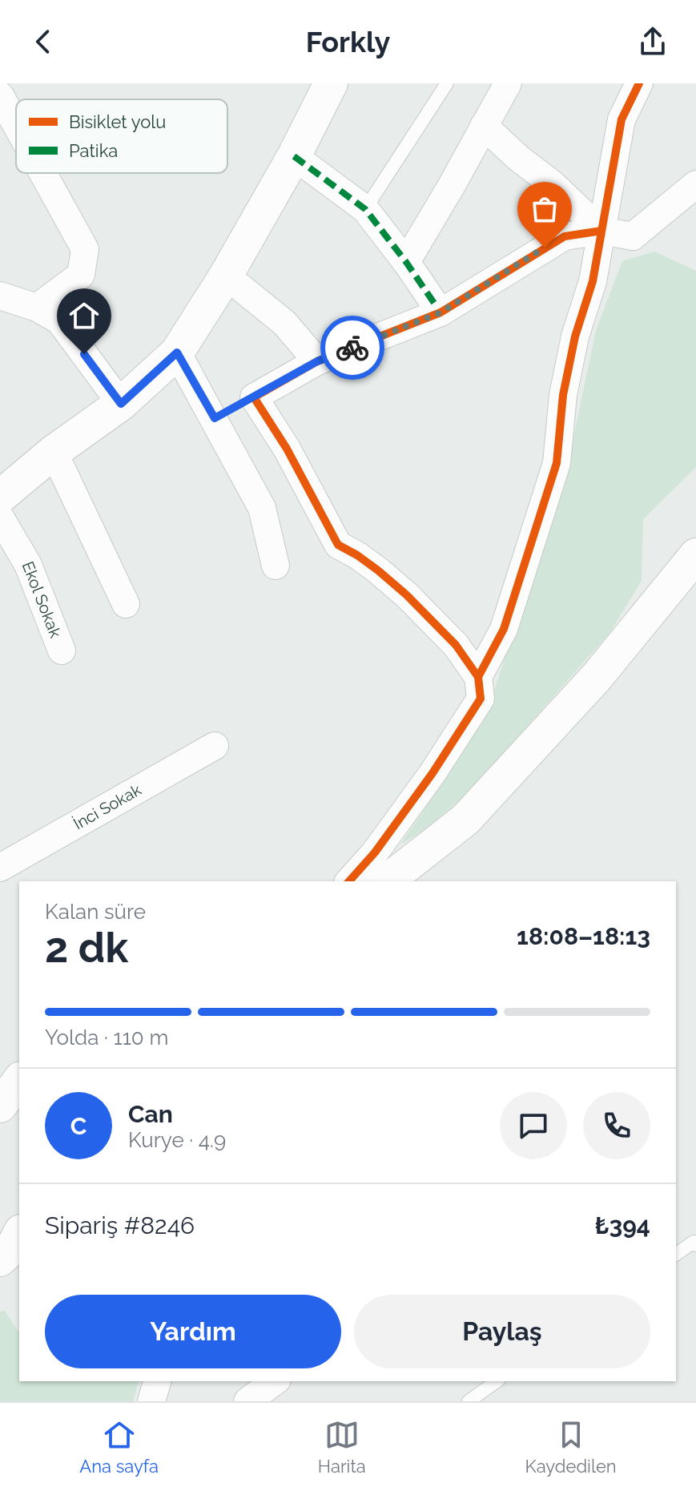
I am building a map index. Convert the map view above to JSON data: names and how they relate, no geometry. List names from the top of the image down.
{
  "streets": {
    "street": ["Ekol Sokak", "İnci Sokak"]
  },
  "legend": ["Bisiklet yolu", "Patika"],
  "page": {
    "header": "Forkly",
    "heading": ["2 dk", "Kalan süre", "18:08–18:13"],
    "panel": [
      "Can",
      "Kurye · 4.9",
      "Sipariş #8246",
      "₺394"
    ],
    "bar": "Yolda · 110 m",
    "round": "C",
    "buttons": ["Yardım", "Paylaş"],
    "tabs": ["Ana sayfa", "Harita", "Kaydedilen"]
  }
}
